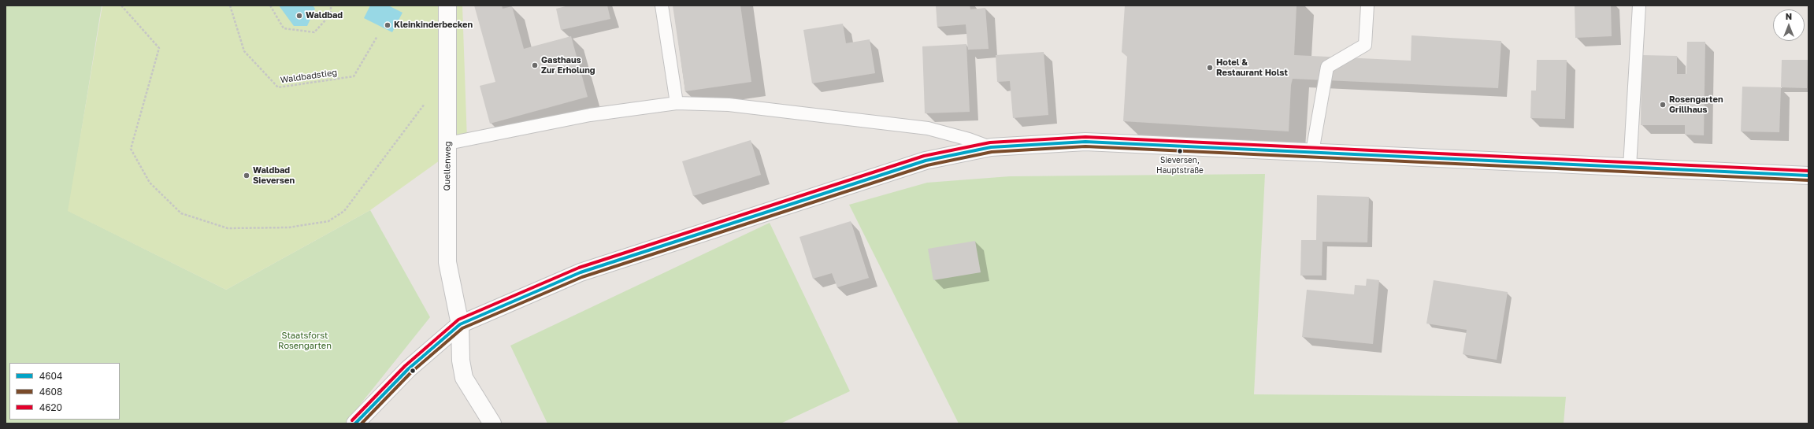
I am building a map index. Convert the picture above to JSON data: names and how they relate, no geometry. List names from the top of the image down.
{
  "streets": {
    "street": ["Quellenweg"],
    "path": ["Waldbadstieg"]
  },
  "parks": ["Staatsforst Rosengarten"],
  "places": [
    "Waldbad",
    "Kleinkinderbecken",
    "Gasthaus Zur Erholung",
    "Hotel & Restaurant Holst",
    "Rosengarten Grillhaus",
    "Sieversen, Hauptstraße",
    "Waldbad Sieversen"
  ],
  "lines": ["transit line 4620", "transit line 4604", "transit line 4608"],
  "legend": ["4604", "4608", "4620"],
  "north": "top"
}
